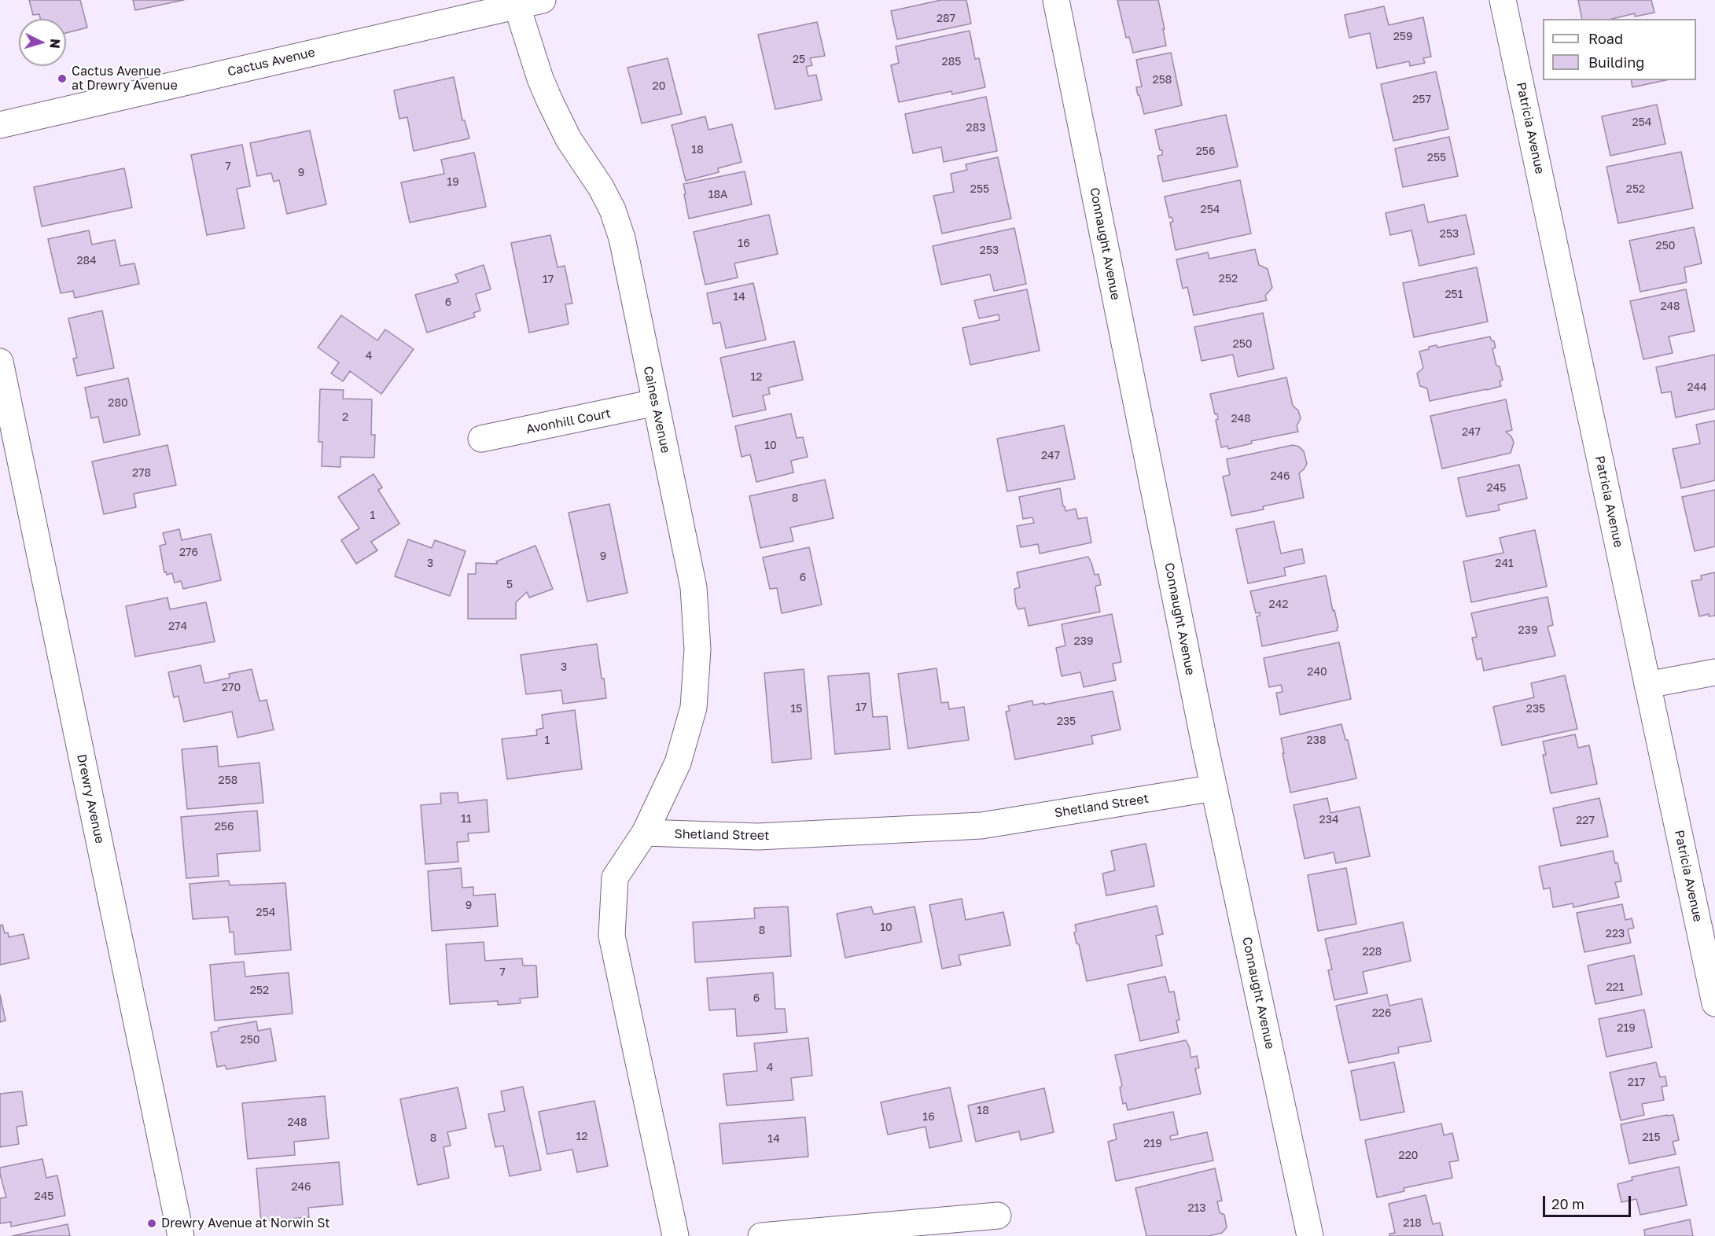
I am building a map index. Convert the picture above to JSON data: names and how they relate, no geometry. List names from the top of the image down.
{
  "streets": {
    "street": [
      "Cactus Avenue",
      "Patricia Avenue",
      "Connaught Avenue",
      "Caines Avenue",
      "Avonhill Court",
      "Drewry Avenue",
      "Shetland Street"
    ]
  },
  "crossings": [
    ["Cactus Avenue", "Caines Avenue"],
    ["Connaught Avenue", "Shetland Street"],
    ["Caines Avenue", "Avonhill Court"],
    ["Caines Avenue", "Shetland Street"]
  ],
  "places": ["Cactus Avenue at Drewry Avenue", "Drewry Avenue at Norwin St"],
  "house_numbers": [
    "287",
    "259",
    "25",
    "285",
    "258",
    "20",
    "257",
    "254",
    "283",
    "18",
    "256",
    "255",
    "7",
    "9",
    "19",
    "255",
    "252",
    "18A",
    "254",
    "253",
    "16",
    "250",
    "253",
    "284",
    "252",
    "17",
    "251",
    "14",
    "6",
    "248",
    "250",
    "4",
    "12",
    "244",
    "280",
    "2",
    "248",
    "247",
    "10",
    "247",
    "278",
    "246",
    "245",
    "8",
    "1",
    "276",
    "9",
    "3",
    "241",
    "6",
    "5",
    "242",
    "274",
    "239",
    "239",
    "3",
    "240",
    "270",
    "17",
    "15",
    "235",
    "235",
    "1",
    "238",
    "258",
    "11",
    "234",
    "227",
    "256",
    "9",
    "254",
    "10",
    "8",
    "223",
    "228",
    "7",
    "221",
    "252",
    "6",
    "226",
    "219",
    "250",
    "4",
    "217",
    "18",
    "16",
    "248",
    "12",
    "215",
    "8",
    "14",
    "219",
    "220",
    "246",
    "245",
    "213",
    "218"
  ],
  "legend": ["Road", "Building"],
  "scale_bar": "20 m",
  "north": "right"
}
